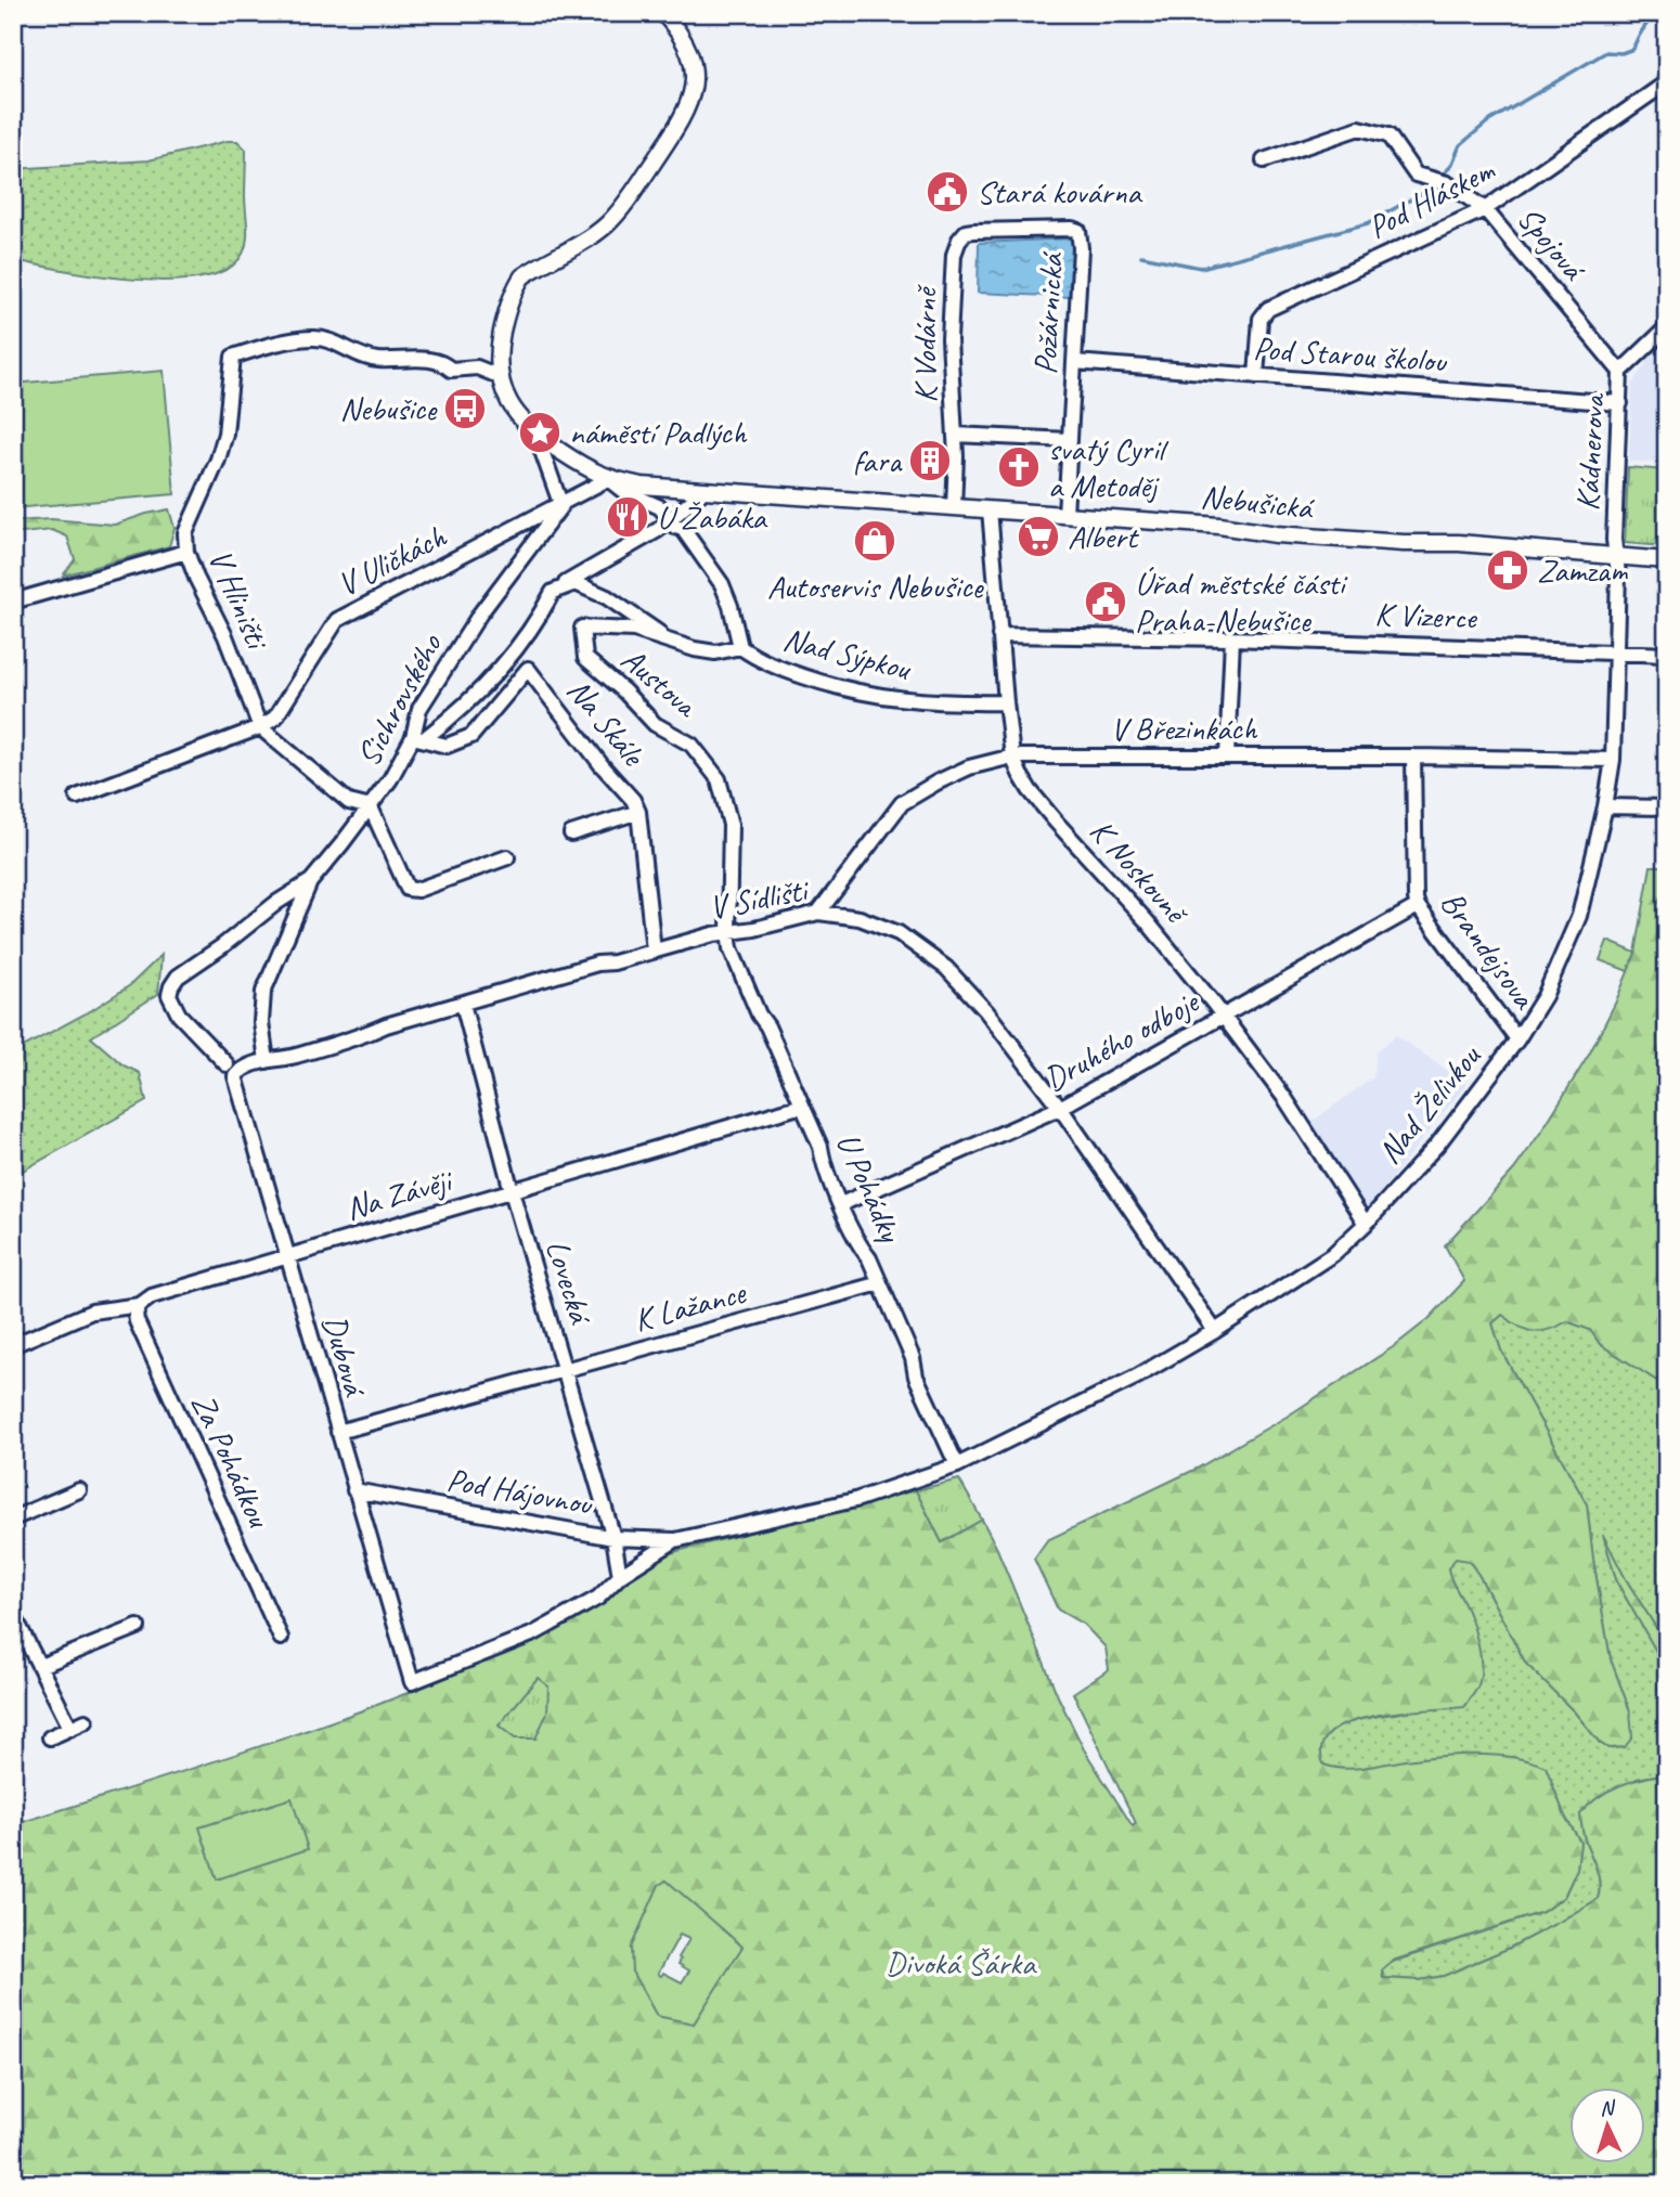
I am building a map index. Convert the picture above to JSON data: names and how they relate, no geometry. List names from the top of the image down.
{
  "streets": {
    "street": [
      "Pod Hláskem",
      "Spojová",
      "Požárnická",
      "K Vodárně",
      "Pod Starou školou",
      "Kádnerova",
      "Nebušická",
      "V Uličkách",
      "V Hliništi",
      "K Vizerce",
      "Nad Sýpkou",
      "Austova",
      "Sichrovského",
      "Na Skále",
      "V Březinkách",
      "K Noskovně",
      "V Sídlišti",
      "Brandejsova",
      "Druhého odboje",
      "Nad Želivkou",
      "U Pohádky",
      "Na Závěji",
      "Lovecká",
      "K Lažance",
      "Dubová",
      "Za Pohádkou",
      "Pod Hájovnou"
    ]
  },
  "crossings": [
    ["Pod Hláskem", "Spojová"],
    ["Pod Hláskem", "Pod Starou školou"],
    ["Spojová", "Kádnerova"],
    ["Požárnická", "K Vodárně"],
    ["Požárnická", "Pod Starou školou"],
    ["Požárnická", "Nebušická"],
    ["K Vodárně", "Nebušická"],
    ["Pod Starou školou", "Kádnerova"],
    ["Kádnerova", "Nebušická"],
    ["Kádnerova", "Nad Želivkou"],
    ["Nebušická", "K Noskovně"],
    ["Nebušická", "Nad Želivkou"],
    ["V Uličkách", "V Hliništi"],
    ["V Uličkách", "Sichrovského"],
    ["V Hliništi", "Sichrovského"],
    ["K Vizerce", "K Noskovně"],
    ["K Vizerce", "Nad Želivkou"],
    ["Nad Sýpkou", "Austova"],
    ["Nad Sýpkou", "K Noskovně"],
    ["Austova", "V Sídlišti"],
    ["Austova", "U Pohádky"],
    ["Sichrovského", "Na Skále"],
    ["Sichrovského", "V Sídlišti"],
    ["Sichrovského", "Dubová"],
    ["Na Skále", "V Sídlišti"],
    ["V Březinkách", "K Noskovně"],
    ["V Březinkách", "V Sídlišti"],
    ["V Březinkách", "Brandejsova"],
    ["V Březinkách", "Nad Želivkou"],
    ["K Noskovně", "Druhého odboje"],
    ["K Noskovně", "Nad Želivkou"],
    ["V Sídlišti", "Druhého odboje"],
    ["V Sídlišti", "Nad Želivkou"],
    ["V Sídlišti", "U Pohádky"],
    ["V Sídlišti", "Lovecká"],
    ["V Sídlišti", "Dubová"],
    ["Brandejsova", "Druhého odboje"],
    ["Brandejsova", "Nad Želivkou"],
    ["Druhého odboje", "U Pohádky"],
    ["Nad Želivkou", "U Pohádky"],
    ["Nad Želivkou", "Pod Hájovnou"],
    ["U Pohádky", "Na Závěji"],
    ["U Pohádky", "K Lažance"],
    ["U Pohádky", "Pod Hájovnou"],
    ["Na Závěji", "Lovecká"],
    ["Na Závěji", "Dubová"],
    ["Na Závěji", "Za Pohádkou"],
    ["Lovecká", "K Lažance"],
    ["Lovecká", "Pod Hájovnou"],
    ["K Lažance", "Dubová"],
    ["Dubová", "Pod Hájovnou"]
  ],
  "parks": ["Divoká Šárka"],
  "places": {
    "public building": ["Stará kovárna", "Úřad městské části Praha-Nebušice"],
    "bus stop": ["Nebušice"],
    "place": ["náměstí Padlých"],
    "building": ["fara"],
    "church": ["svatý Cyril a Metoděj"],
    "restaurant": ["U Žabáka"],
    "supermarket": ["Albert"],
    "shop": ["Autoservis Nebušice"],
    "pharmacy": ["Zamzam"]
  },
  "north": "top"
}
